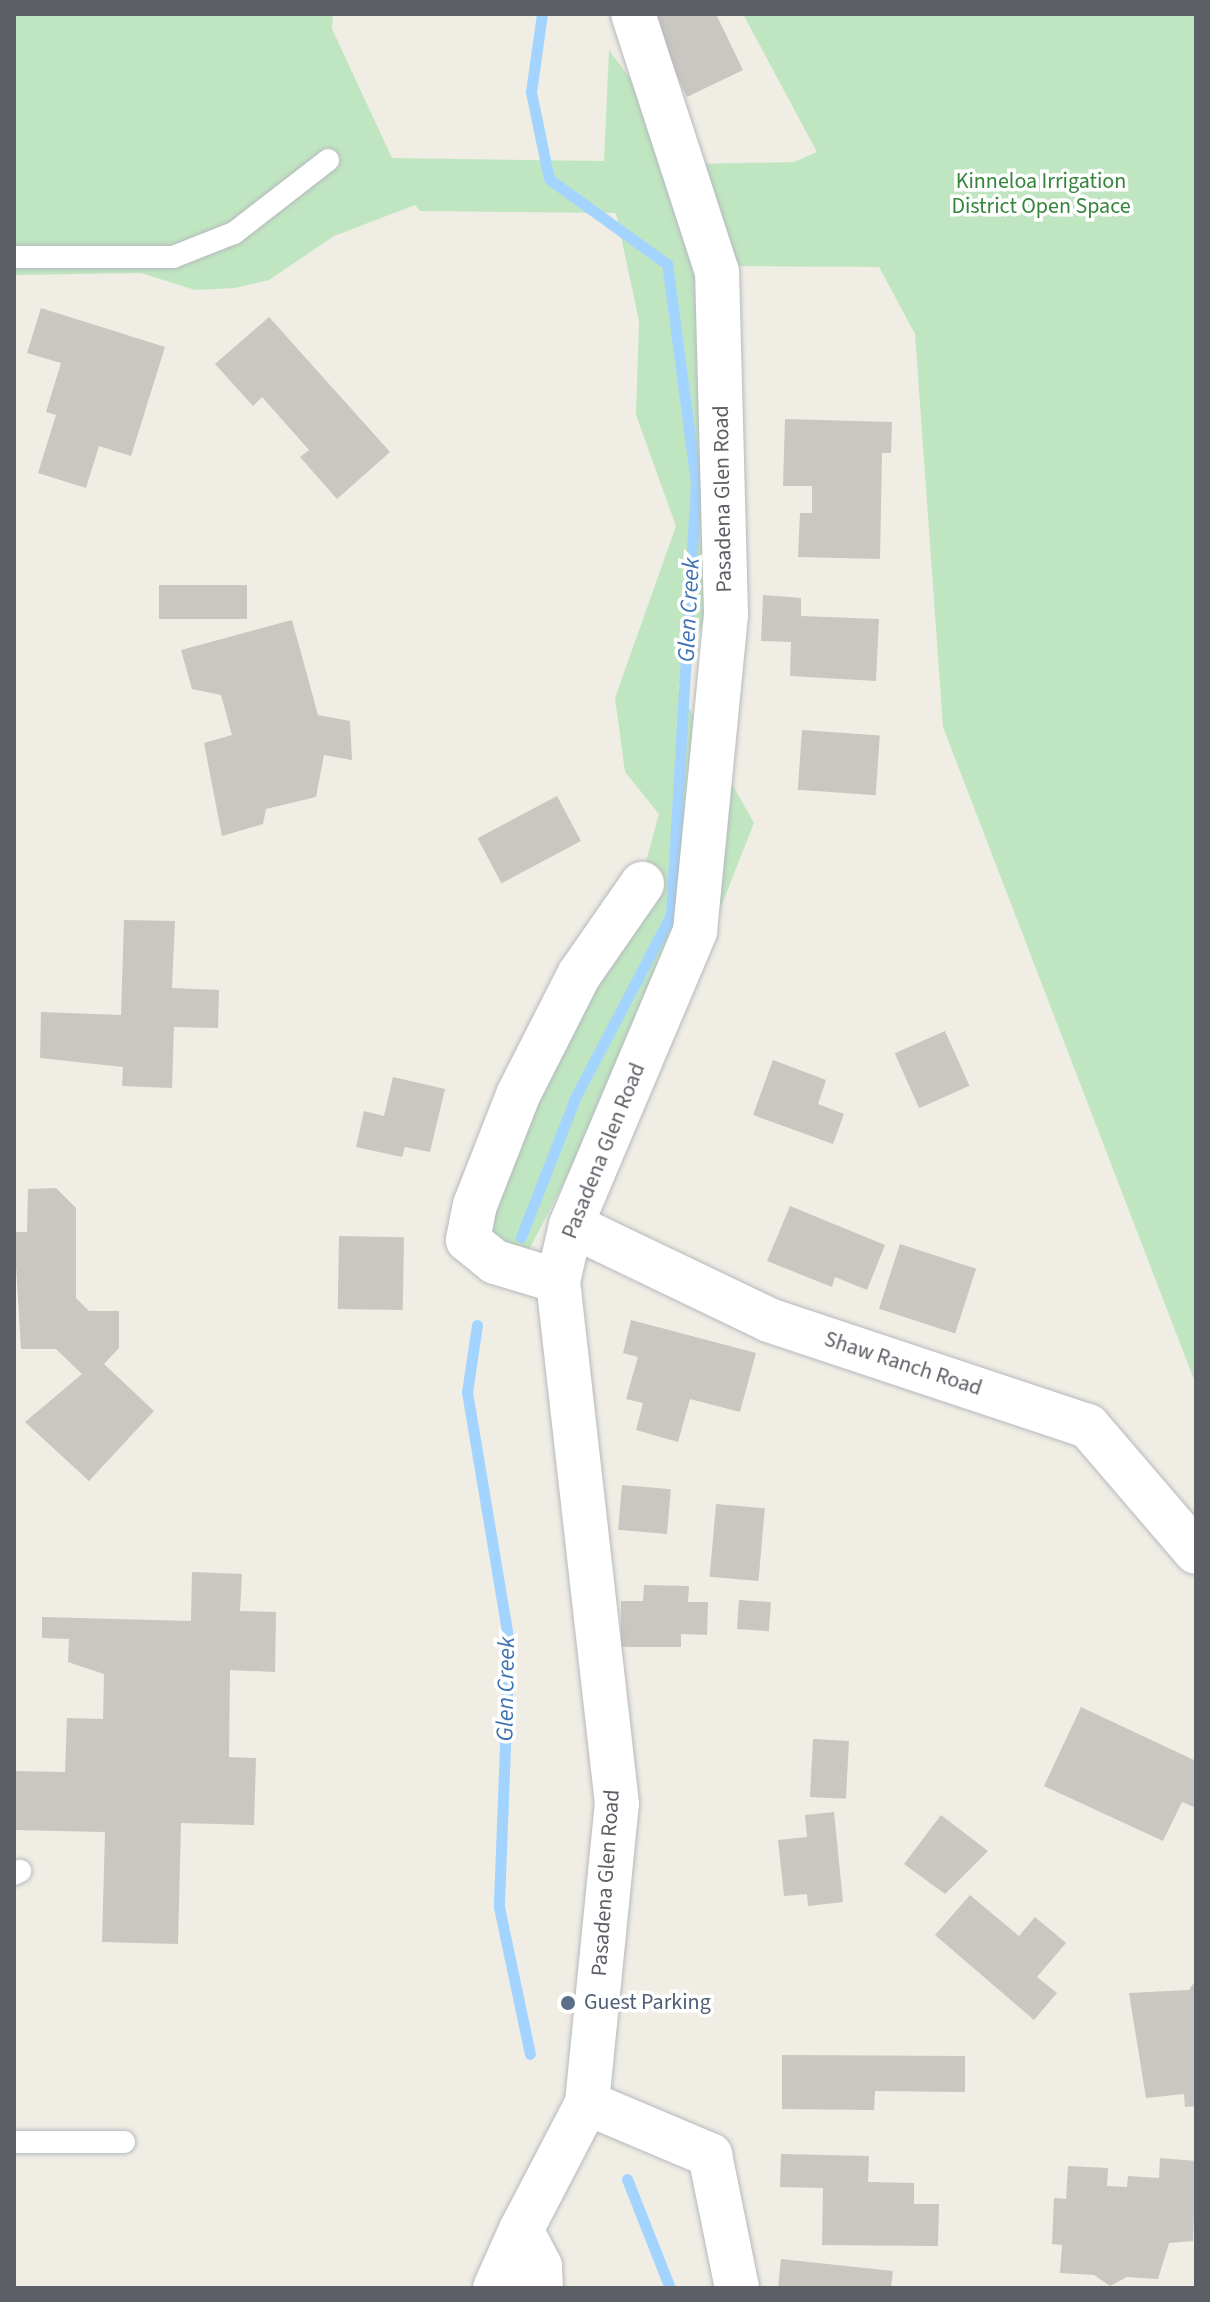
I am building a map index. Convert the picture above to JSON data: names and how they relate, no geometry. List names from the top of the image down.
{
  "streets": {
    "street": ["Pasadena Glen Road", "Shaw Ranch Road"]
  },
  "crossings": [
    ["Pasadena Glen Road", "Shaw Ranch Road"]
  ],
  "water": ["Glen Creek"],
  "parks": ["Kinneloa Irrigation District Open Space"],
  "places": ["Guest Parking"]
}
